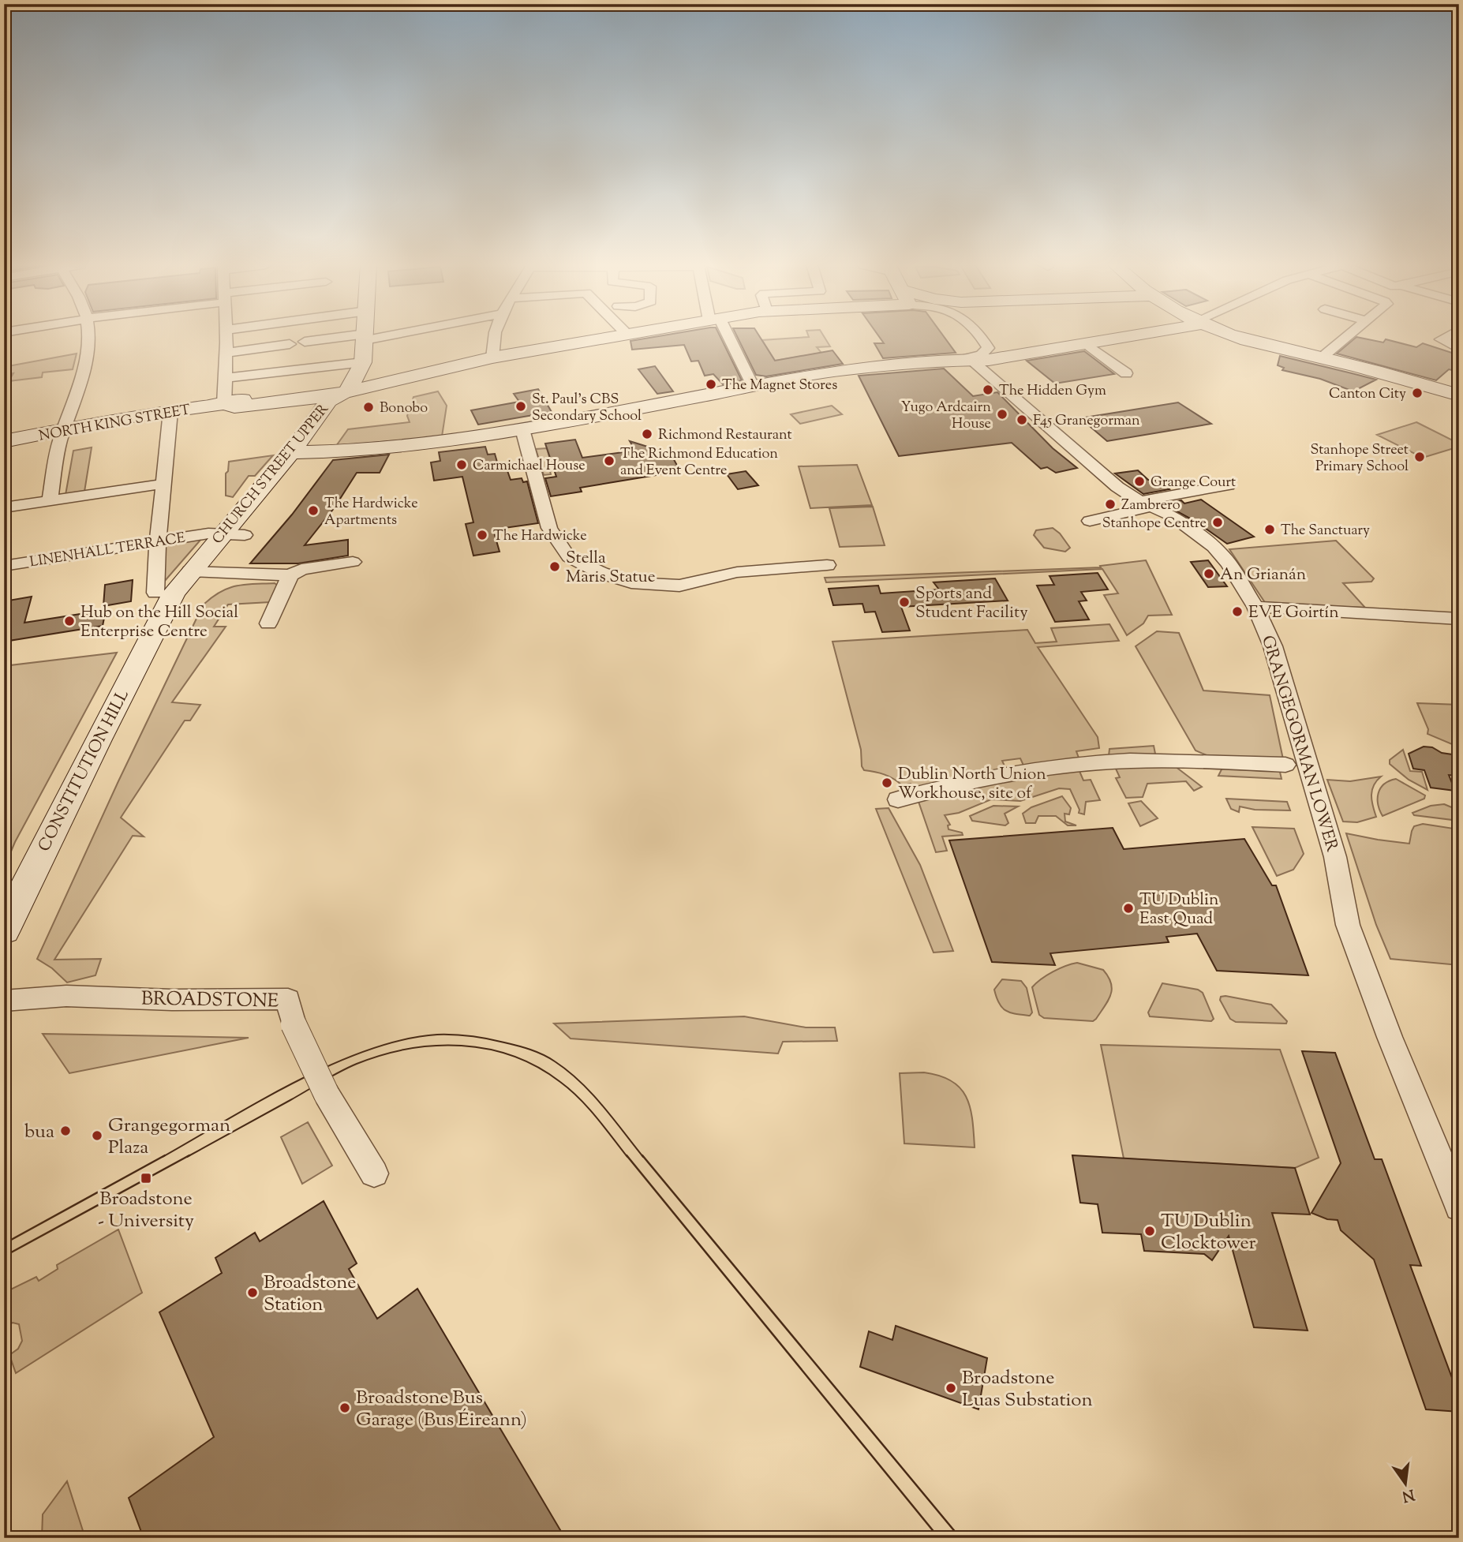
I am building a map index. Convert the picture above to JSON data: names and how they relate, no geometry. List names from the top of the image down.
{
  "streets": {
    "main road": ["NORTH KING STREET", "CHURCH STREET UPPER", "CONSTITUTION HILL"],
    "street": ["LINENHALL TERRACE", "GRANGEGORMAN LOWER", "BROADSTONE"]
  },
  "crossings": [
    ["NORTH KING STREET", "CHURCH STREET UPPER"],
    ["CHURCH STREET UPPER", "LINENHALL TERRACE"],
    ["CHURCH STREET UPPER", "CONSTITUTION HILL"]
  ],
  "places": {
    "other": [
      "The Magnet Stores",
      "The Hidden Gym",
      "Canton City",
      "St. Paul's CBS Secondary School",
      "Bonobo",
      "Yugo Ardcairn House",
      "F45 Granegorman",
      "Richmond Restaurant",
      "Stanhope Street Primary School",
      "The Richmond Education and Event Centre",
      "Carmichael House",
      "Grange Court",
      "Zambrero",
      "The Hardwicke Apartments",
      "Stanhope Centre",
      "The Sanctuary",
      "The Hardwicke",
      "Stella Maris Statue",
      "An Grianán",
      "Sports and Student Facility",
      "EVE Goirtín",
      "Hub on the Hill Social Enterprise Centre",
      "Dublin North Union Workhouse, site of",
      "TU Dublin East Quad",
      "bua",
      "Grangegorman Plaza",
      "TU Dublin Clocktower",
      "Broadstone Station",
      "Broadstone Luas Substation",
      "Broadstone Bus Garage (Bus Éireann)"
    ],
    "transit": ["Broadstone - University"]
  },
  "north": "bottom"
}
